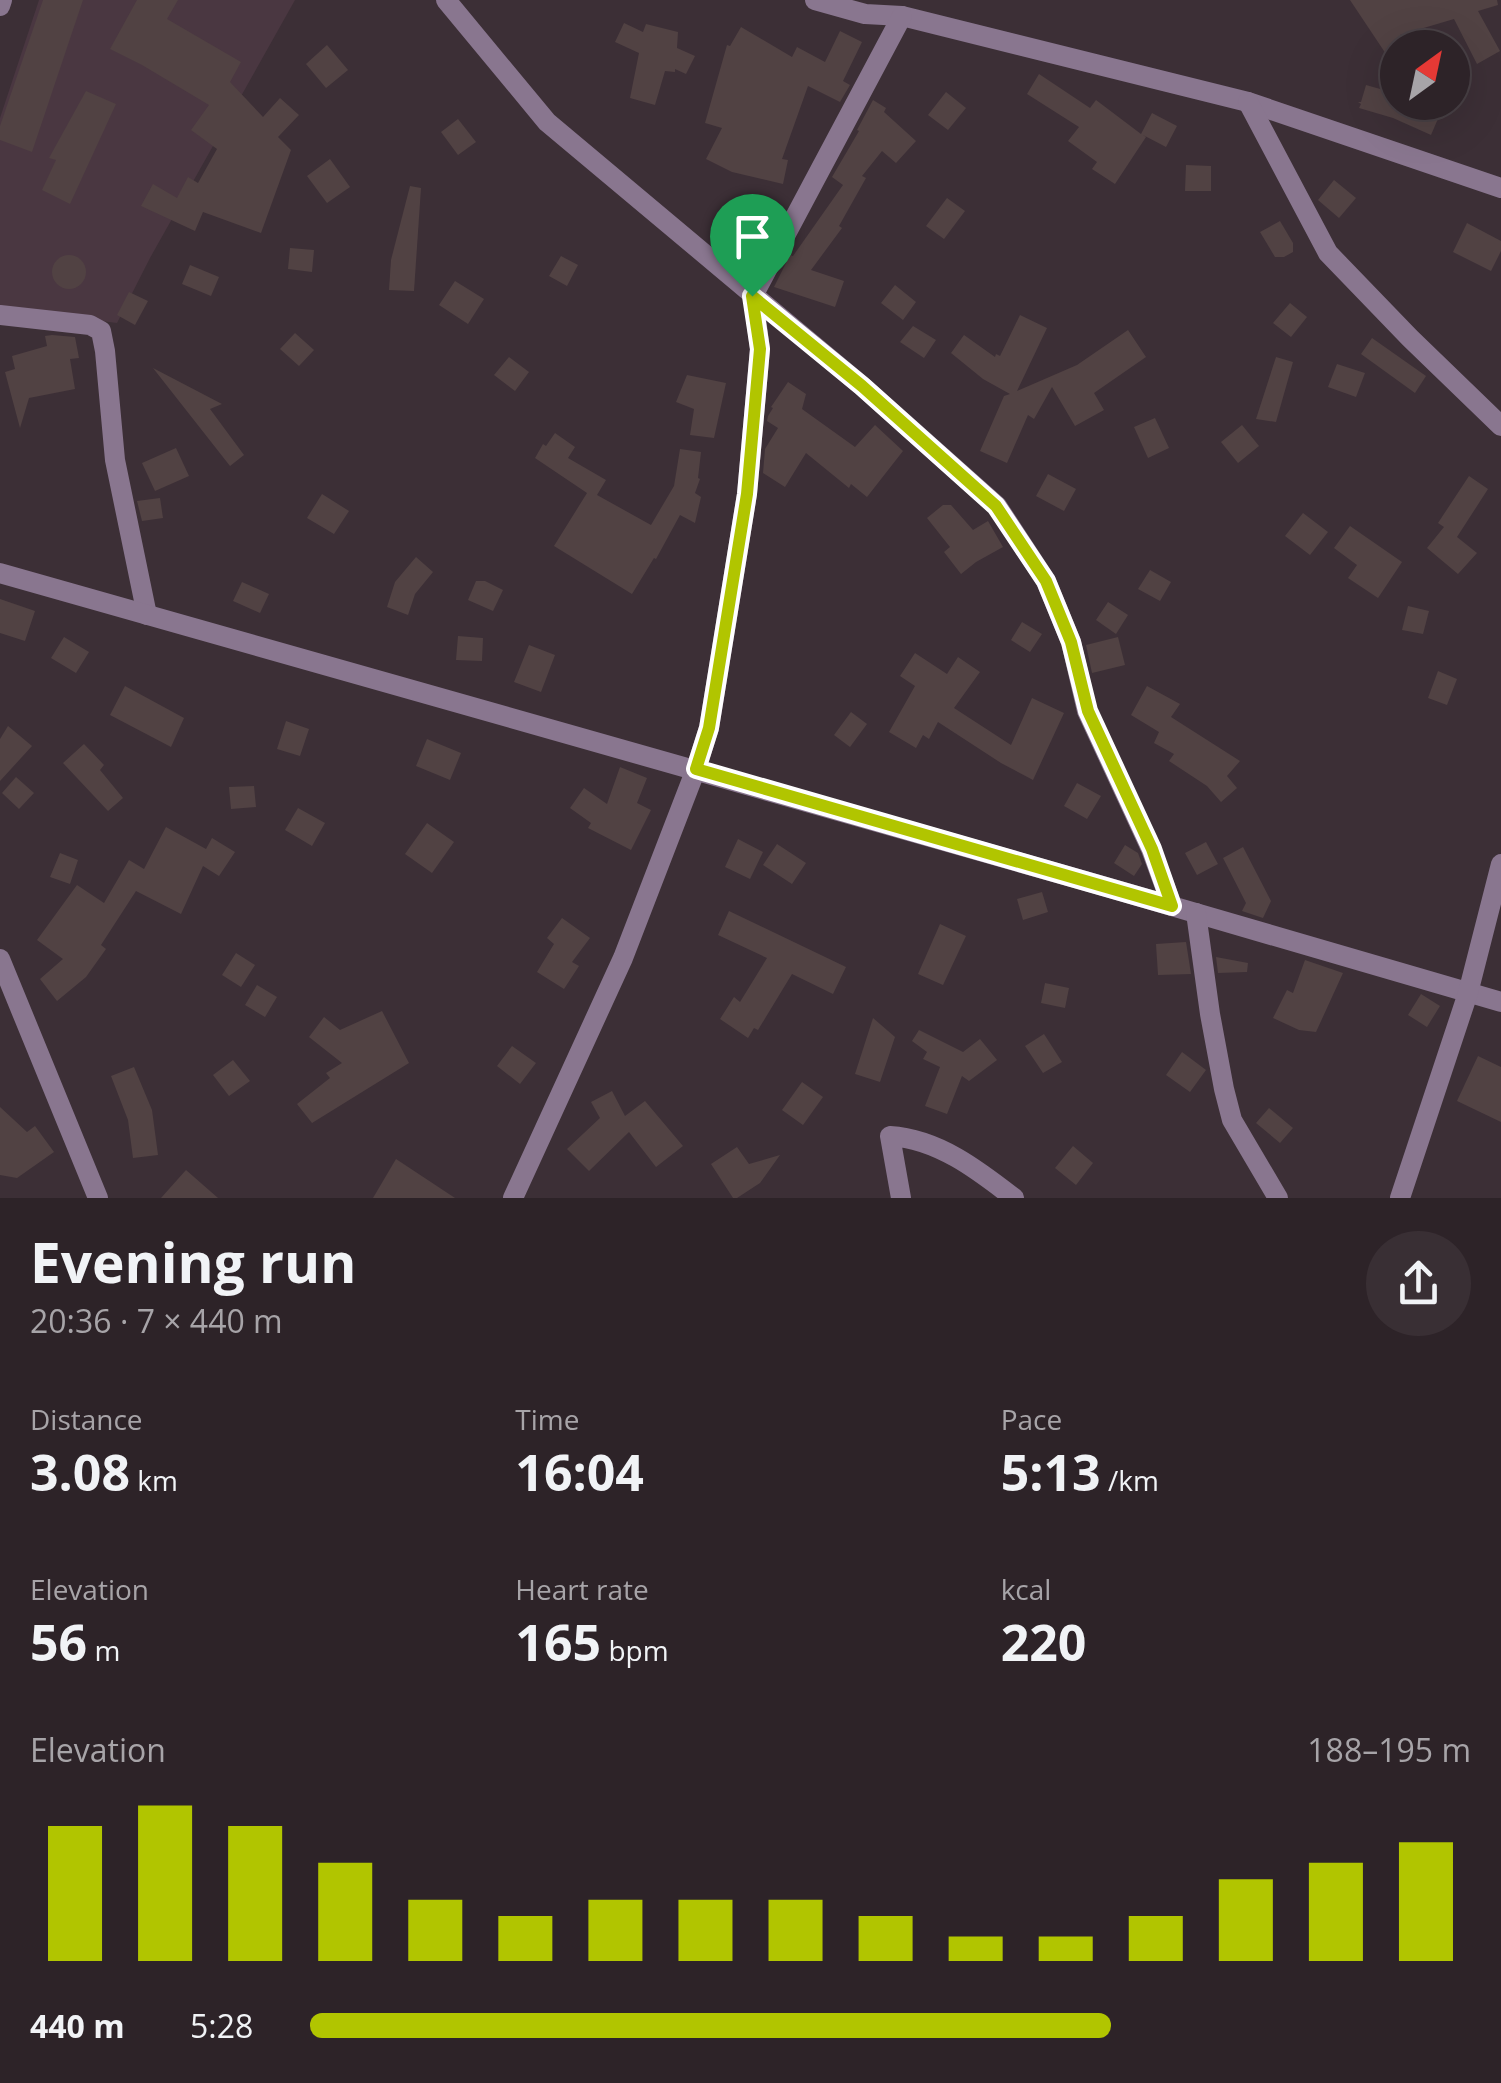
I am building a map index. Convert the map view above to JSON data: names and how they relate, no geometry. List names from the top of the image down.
{
  "north": "top right",
  "page": {
    "heading": ["Evening run", "20:36 · 7 × 440 m"],
    "stats": [
      ["Distance", "3.08 km"],
      ["Time", "16:04"],
      ["Pace", "5:13 /km"],
      ["Elevation", "56 m"],
      ["Heart rate", "165 bpm"],
      ["kcal", "220"]
    ],
    "chart": ["Elevation", "188–195 m"],
    "list": [
      {
        "name": "440 m",
        "note": "5:28"
      }
    ]
  }
}
